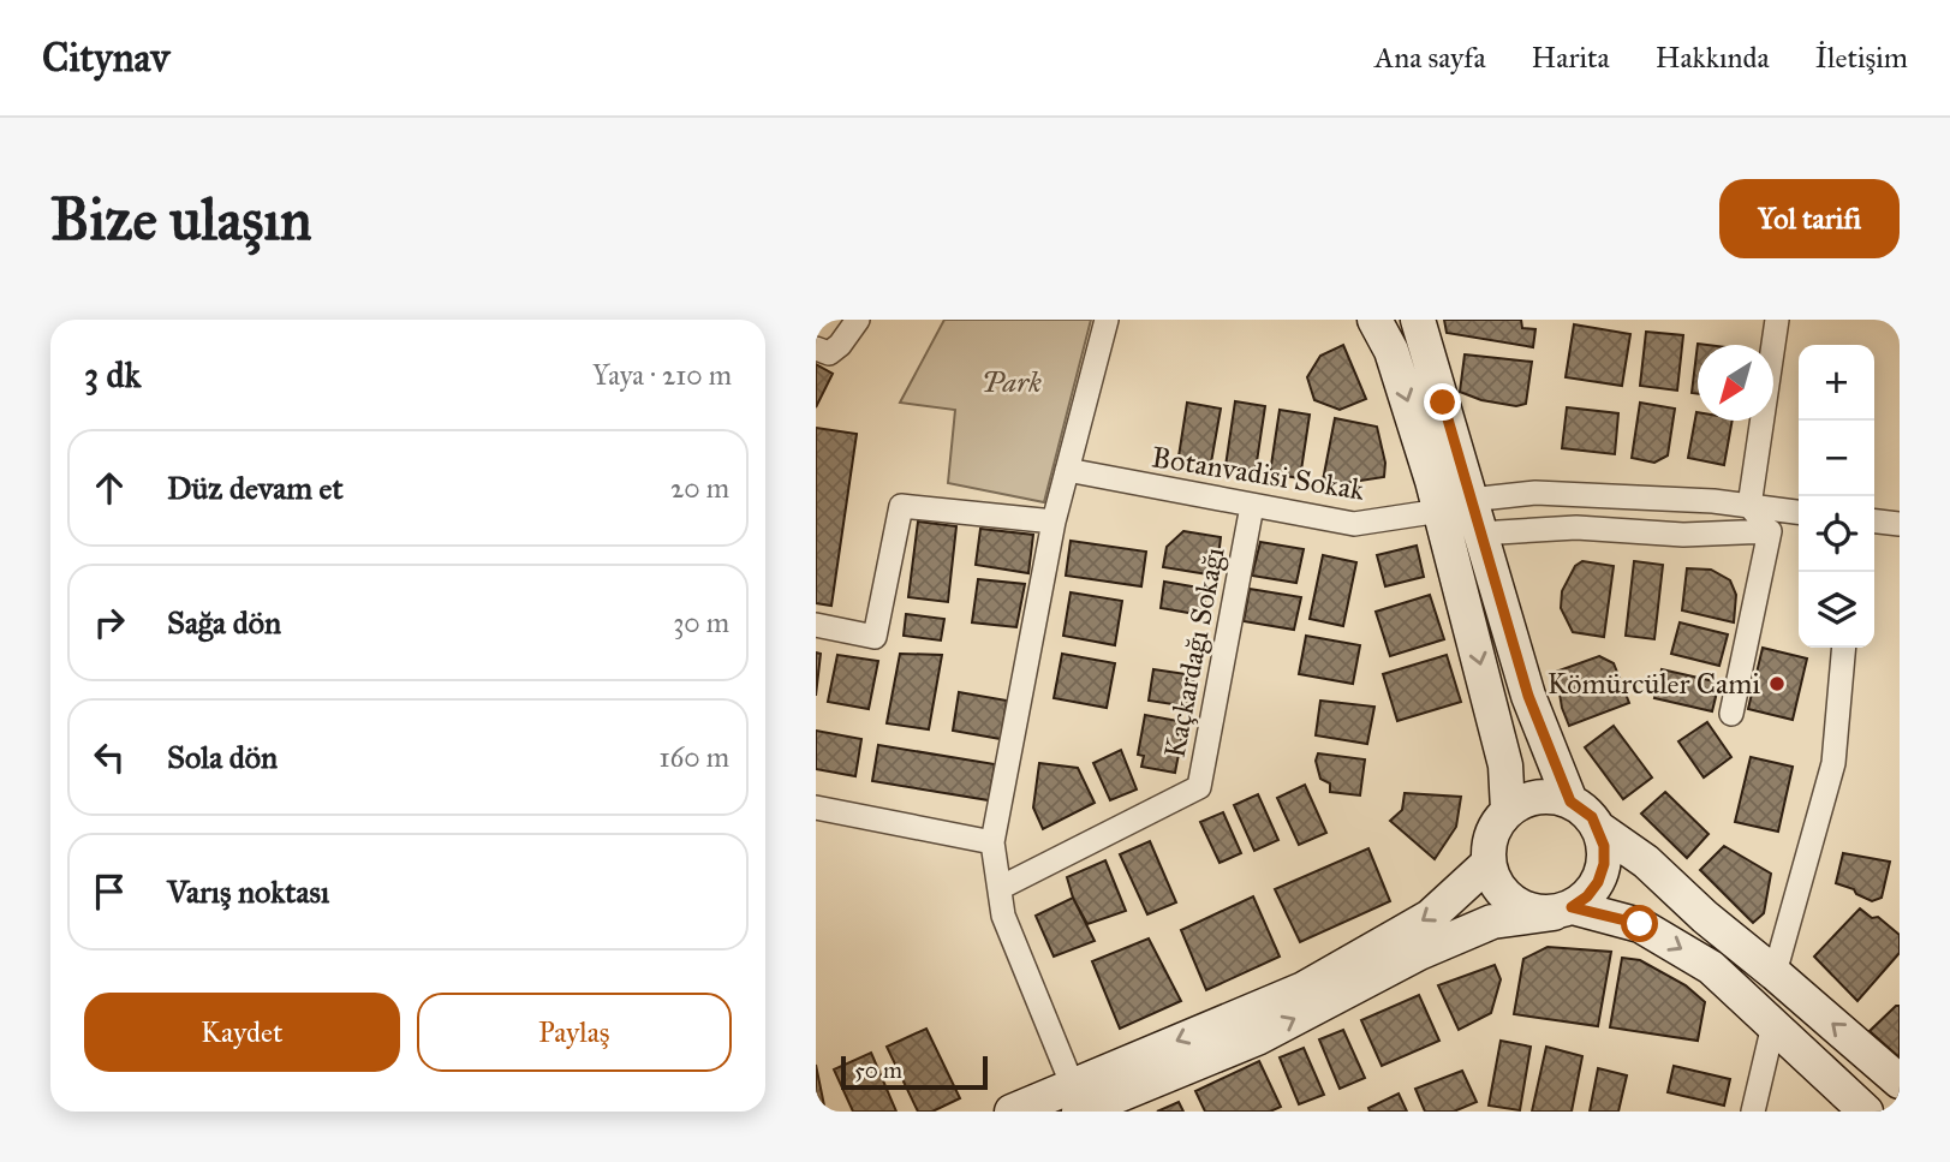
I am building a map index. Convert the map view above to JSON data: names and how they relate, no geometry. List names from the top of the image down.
{
  "streets": {
    "street": ["Botanvadisi Sokak", "Kaçkardağı Sokağı"]
  },
  "crossings": [
    ["Botanvadisi Sokak", "Kaçkardağı Sokağı"]
  ],
  "parks": ["Park"],
  "places": ["Kömürcüler Cami"],
  "scale_bar": "50 m",
  "north": "bottom left",
  "page": {
    "header": "Citynav",
    "nav": [
      "Ana sayfa",
      "Harita",
      "Hakkında",
      "İletişim"
    ],
    "buttons": [
      "Yol tarifi",
      ["Kaydet", "Paylaş"]
    ],
    "title": "Bize ulaşın",
    "heading": ["3 dk", "Yaya · 210 m"],
    "map_buttons": ["+", "−"],
    "list": [
      ["Düz devam et", "20 m"],
      ["Sağa dön", "30 m"],
      ["Sola dön", "160 m"],
      "Varış noktası"
    ],
    "scale": "50 m"
  }
}
